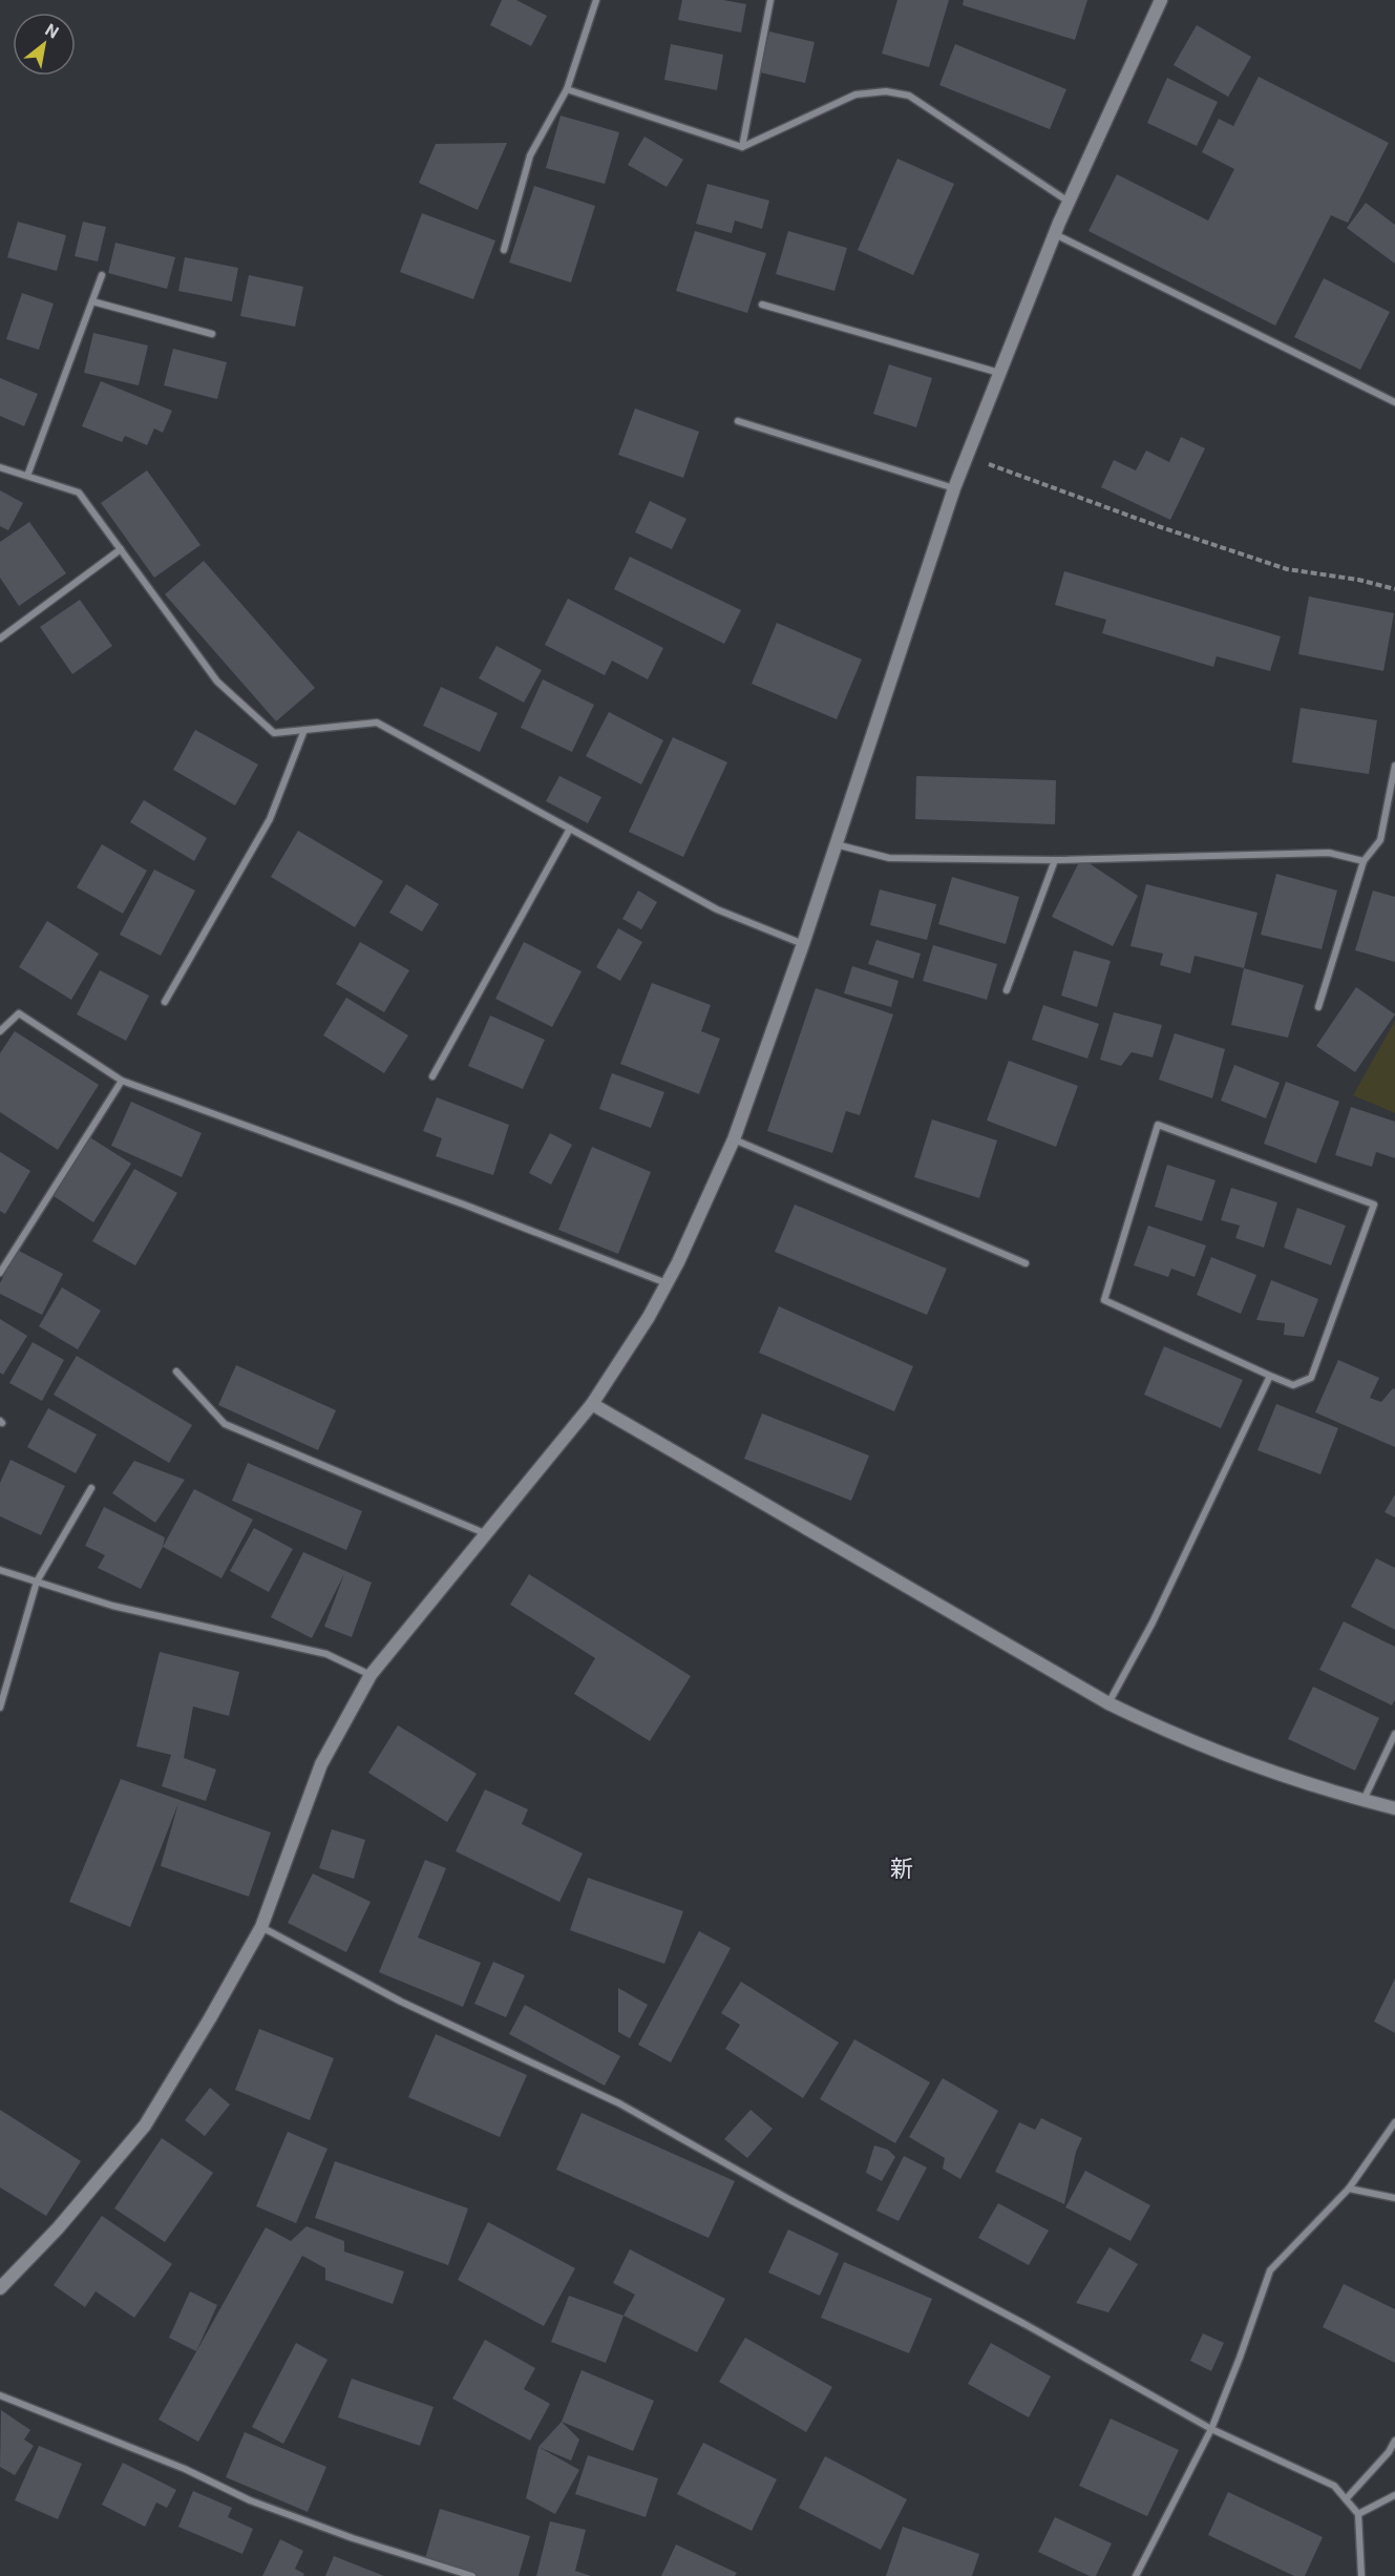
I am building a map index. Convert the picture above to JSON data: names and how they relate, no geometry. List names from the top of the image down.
{
  "districts": ["新"],
  "north": "top right"
}
